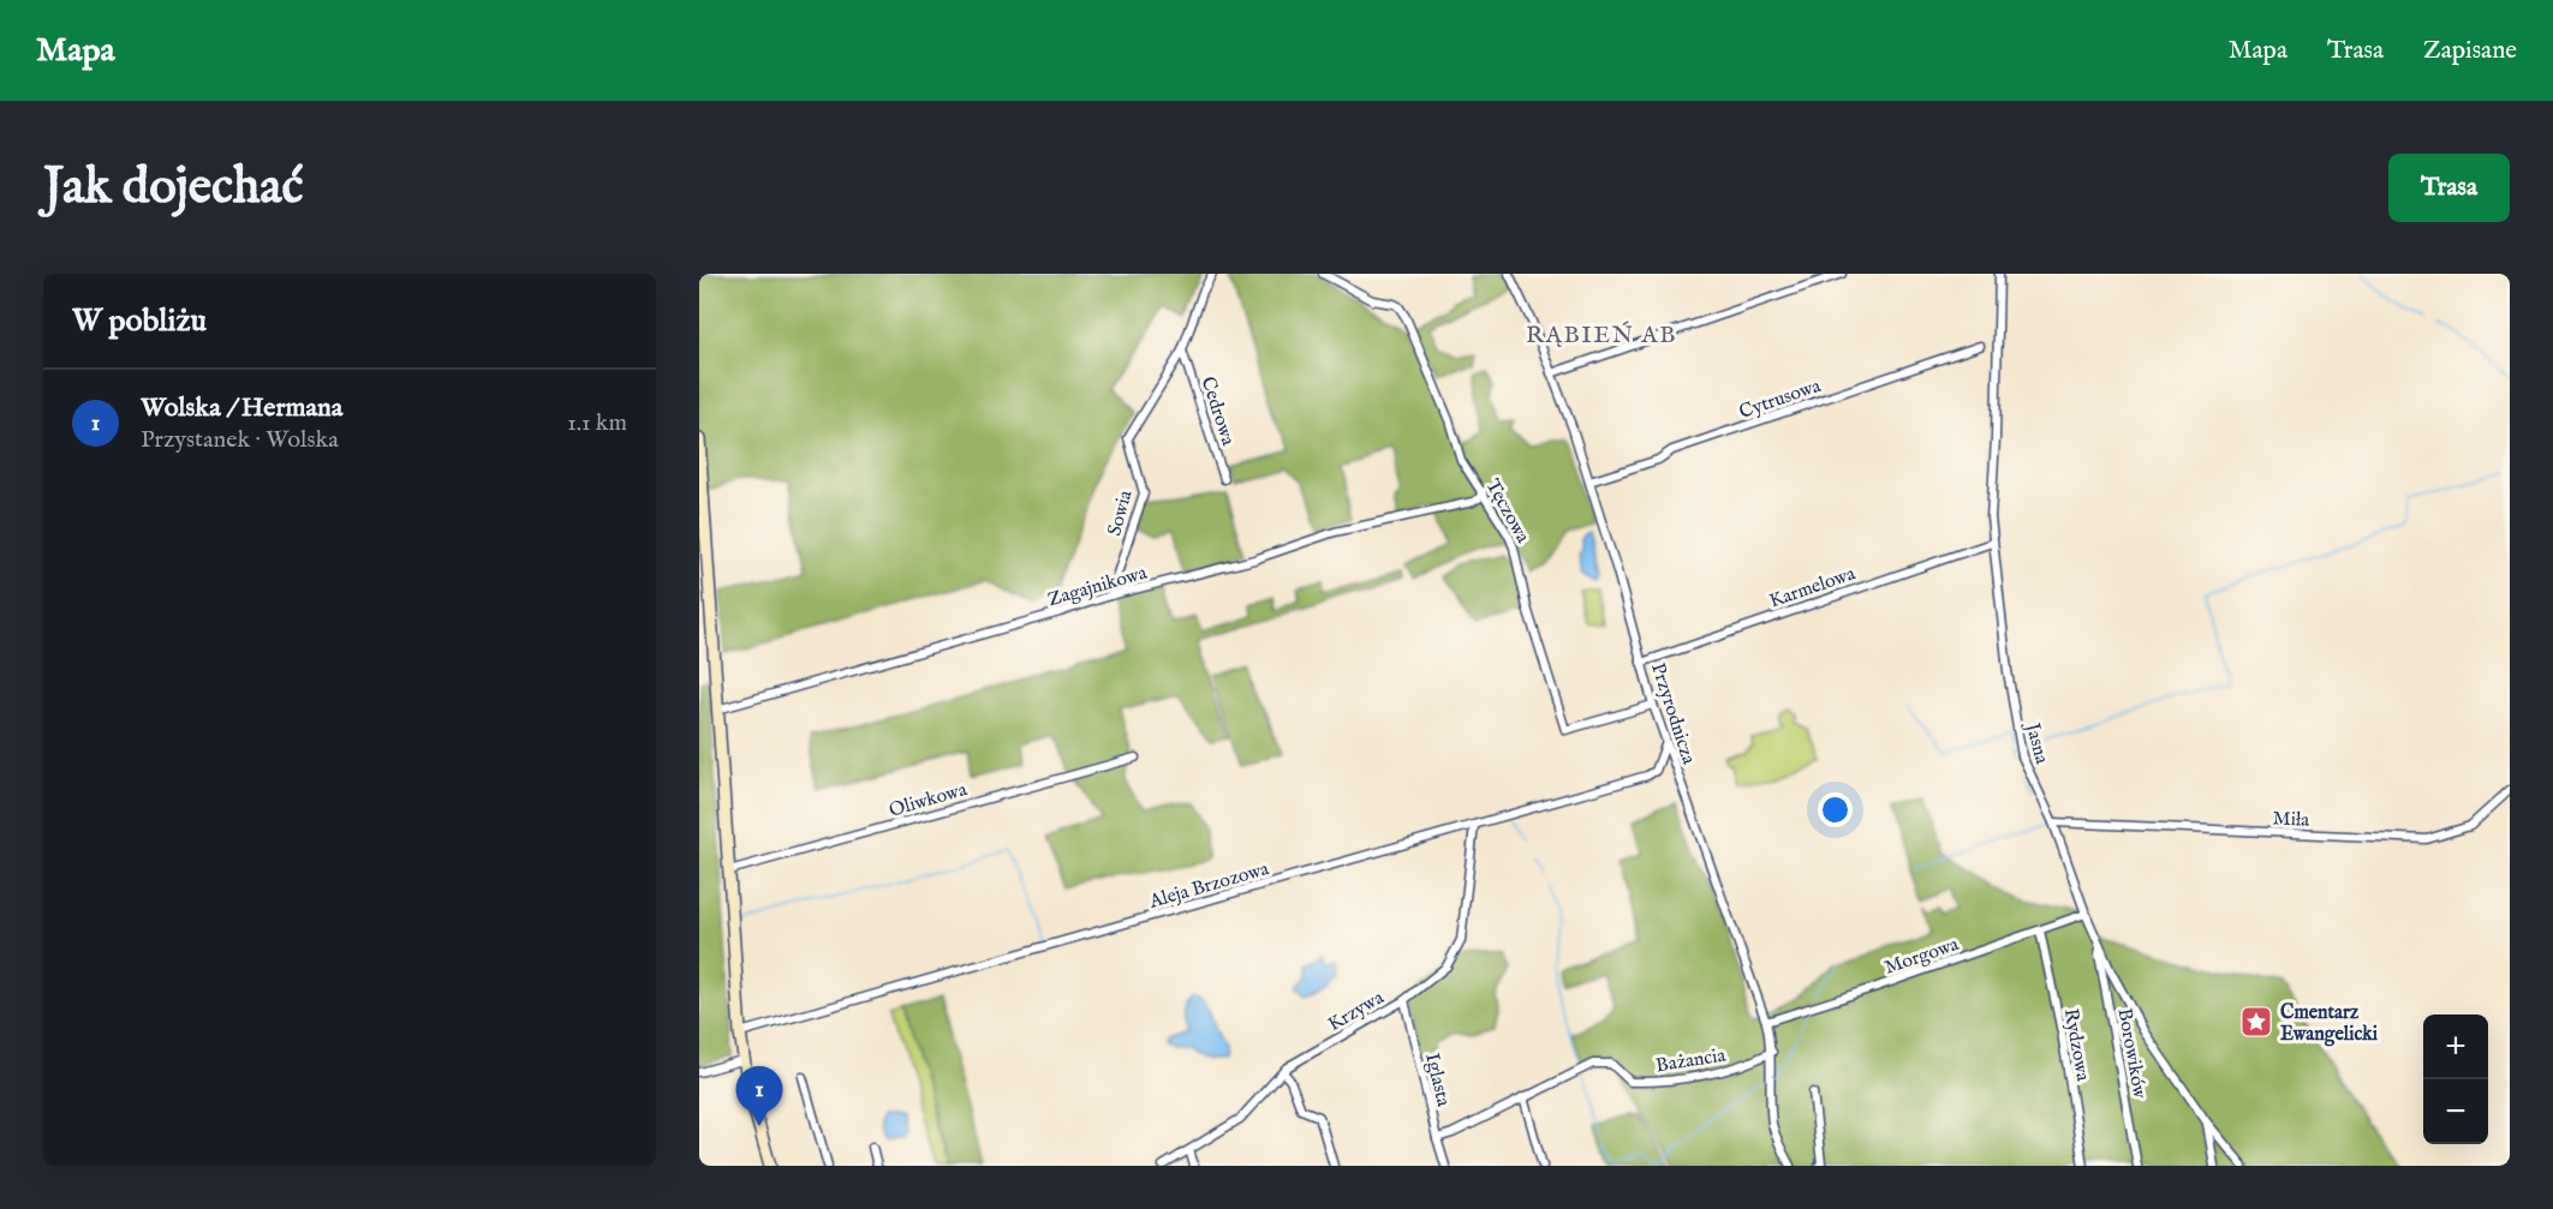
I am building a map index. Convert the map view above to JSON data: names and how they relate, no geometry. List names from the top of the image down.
{
  "streets": {
    "street": [
      "Cytrusowa",
      "Cedrowa",
      "Tęczowa",
      "Sowia",
      "Zagajnikowa",
      "Karmelowa",
      "Przyrodnicza",
      "Jasna",
      "Oliwkowa",
      "Miła",
      "Aleja Brzozowa",
      "Morgowa",
      "Krzywa",
      "Rydzowa",
      "Borowików",
      "Bażancia",
      "Iglasta"
    ]
  },
  "crossings": [
    ["Cytrusowa", "Przyrodnicza"],
    ["Cedrowa", "Sowia"],
    ["Tęczowa", "Zagajnikowa"],
    ["Tęczowa", "Przyrodnicza"],
    ["Sowia", "Zagajnikowa"],
    ["Karmelowa", "Przyrodnicza"],
    ["Karmelowa", "Jasna"],
    ["Przyrodnicza", "Aleja Brzozowa"],
    ["Przyrodnicza", "Morgowa"],
    ["Przyrodnicza", "Bażancia"],
    ["Jasna", "Miła"],
    ["Jasna", "Morgowa"],
    ["Jasna", "Borowików"],
    ["Aleja Brzozowa", "Krzywa"],
    ["Morgowa", "Rydzowa"],
    ["Krzywa", "Iglasta"]
  ],
  "districts": ["RĄBIEŃ AB"],
  "places": {
    "place": ["Cmentarz Ewangelicki"]
  },
  "page": {
    "header": "Mapa",
    "nav": ["Mapa", "Trasa", "Zapisane"],
    "buttons": "Trasa",
    "title": "Jak dojechać",
    "heading": "W pobliżu",
    "list": [
      {
        "mark": "1",
        "name": "Wolska / Hermana",
        "note": "Przystanek · Wolska",
        "value": "1.1 km"
      }
    ],
    "map_buttons": ["+", "−"],
    "pins": "1"
  }
}
